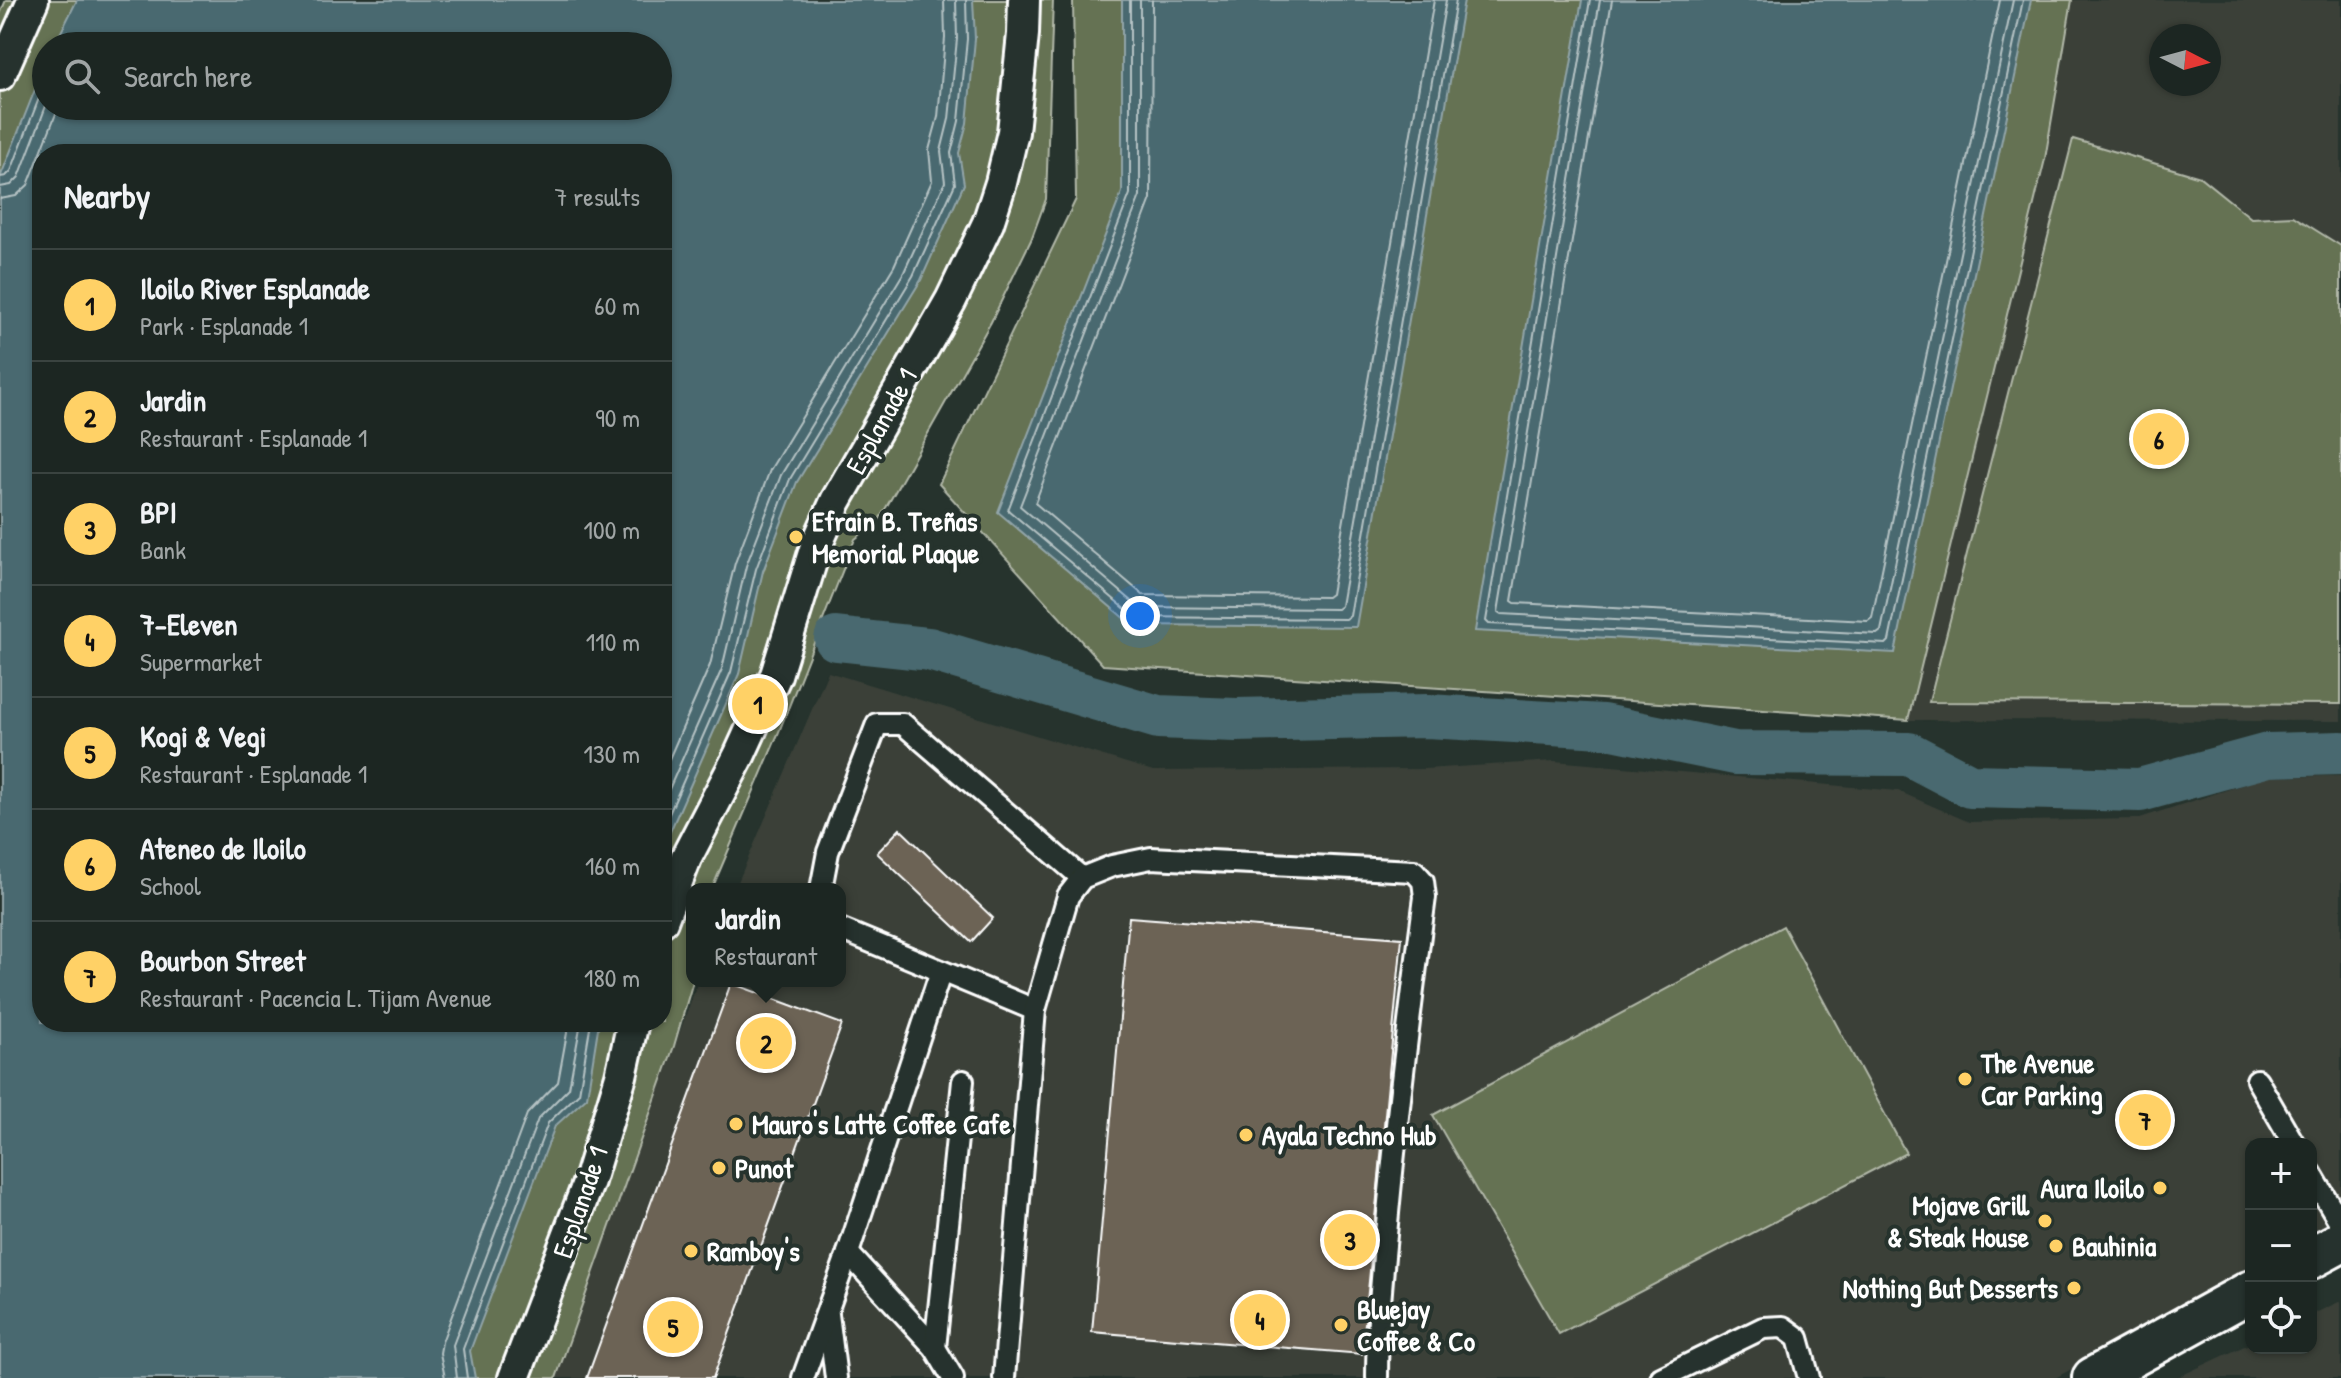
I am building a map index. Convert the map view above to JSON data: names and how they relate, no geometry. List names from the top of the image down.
{
  "streets": {
    "street": ["Esplanade 1"]
  },
  "places": [
    "Efrain B. Treñas Memorial Plaque",
    "The Avenue Car Parking",
    "Mauro's Latte Coffee Cafe",
    "Ayala Techno Hub",
    "Punot",
    "Aura Iloilo",
    "Mojave Grill & Steak House",
    "Bauhinia",
    "Ramboy's",
    "Nothing But Desserts",
    "Bluejay Coffee & Co"
  ],
  "north": "right",
  "page": {
    "search": "Search here",
    "heading": ["Nearby", "7 results"],
    "list": [
      {
        "mark": "1",
        "name": "Iloilo River Esplanade",
        "note": "Park · Esplanade 1",
        "value": "60 m"
      },
      {
        "mark": "2",
        "name": "Jardin",
        "note": "Restaurant · Esplanade 1",
        "value": "90 m"
      },
      {
        "mark": "3",
        "name": "BPI",
        "note": "Bank",
        "value": "100 m"
      },
      {
        "mark": "4",
        "name": "7-Eleven",
        "note": "Supermarket",
        "value": "110 m"
      },
      {
        "mark": "5",
        "name": "Kogi & Vegi",
        "note": "Restaurant · Esplanade 1",
        "value": "130 m"
      },
      {
        "mark": "6",
        "name": "Ateneo de Iloilo",
        "note": "School",
        "value": "160 m"
      },
      {
        "mark": "7",
        "name": "Bourbon Street",
        "note": "Restaurant · Pacencia L. Tijam Avenue",
        "value": "180 m"
      }
    ],
    "pins": [
      "6",
      "1",
      "2",
      "7",
      "3",
      "4",
      "5"
    ],
    "popup": ["Jardin", "Restaurant"],
    "map_buttons": ["+", "−"]
  }
}
